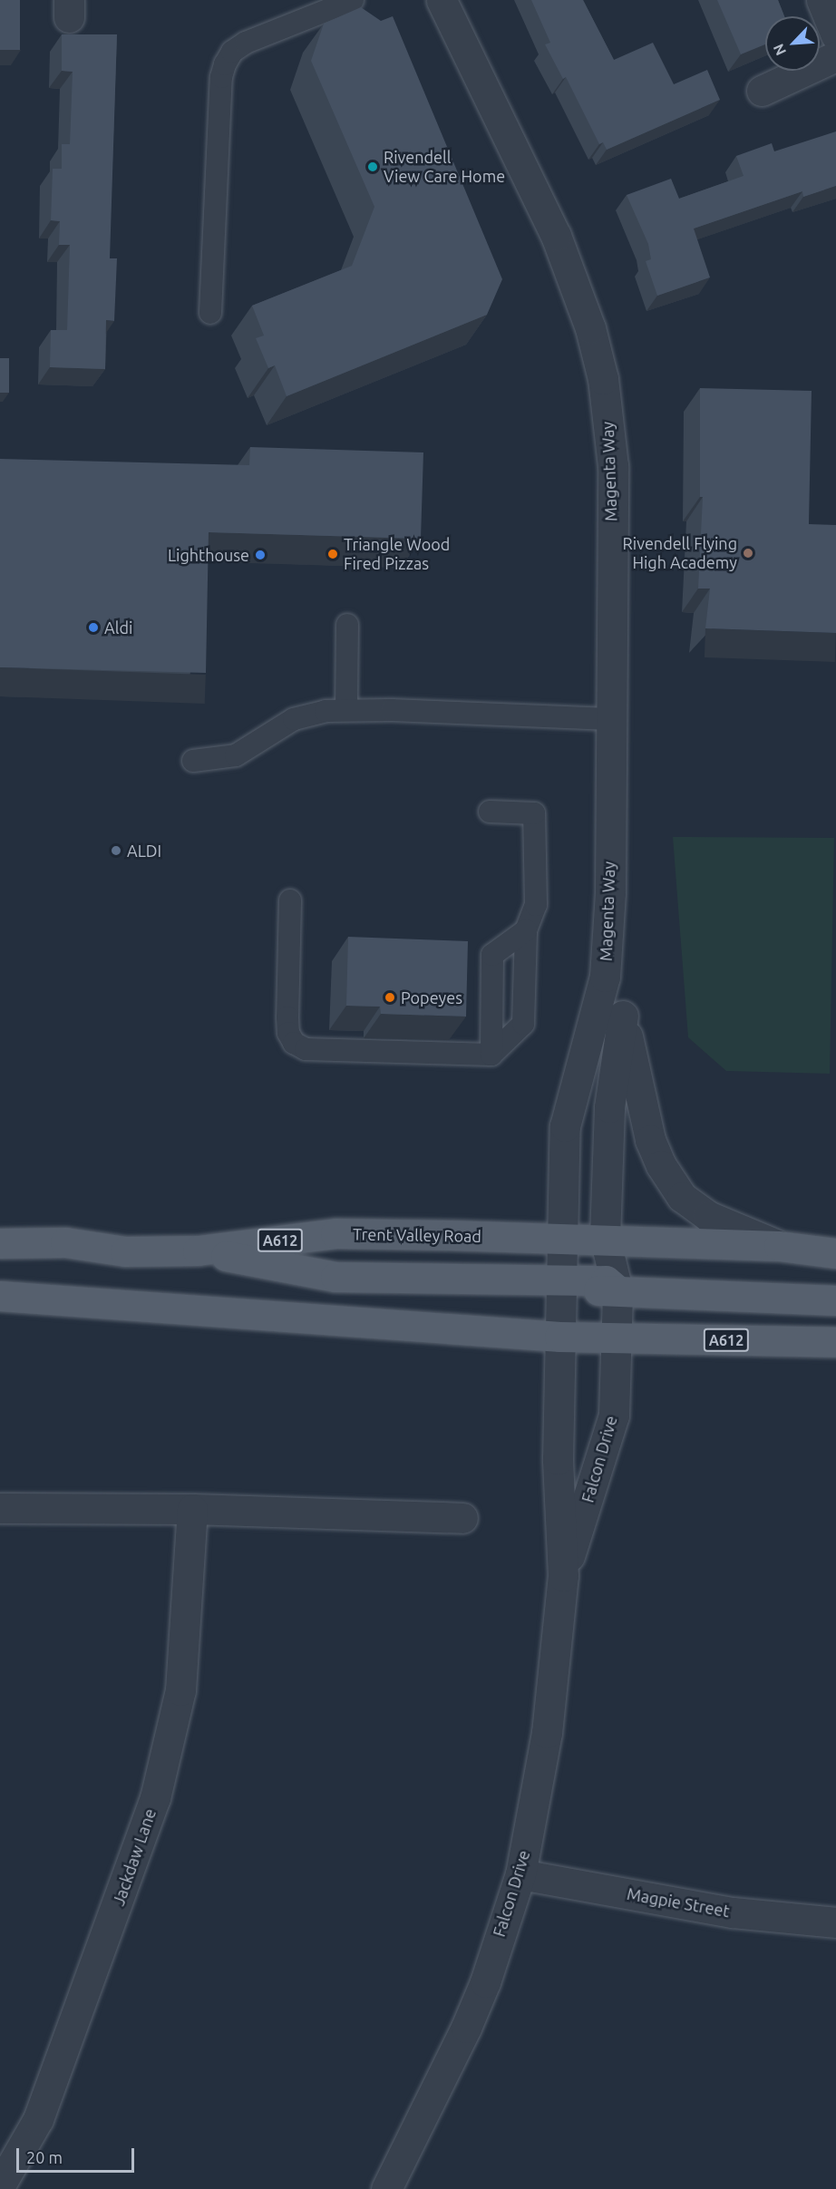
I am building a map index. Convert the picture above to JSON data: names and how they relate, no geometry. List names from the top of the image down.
{
  "streets": {
    "main road": ["Trent Valley Road", "A612"],
    "street": [
      "Magenta Way",
      "Falcon Drive",
      "Jackdaw Lane",
      "Magpie Street"
    ]
  },
  "crossings": [
    ["Magenta Way", "Trent Valley Road"],
    ["Magenta Way", "Falcon Drive"],
    ["Trent Valley Road", "A612"],
    ["Trent Valley Road", "Falcon Drive"],
    ["A612", "Falcon Drive"],
    ["Falcon Drive", "Magpie Street"]
  ],
  "places": [
    "Rivendell View Care Home",
    "Rivendell Flying High Academy",
    "Triangle Wood Fired Pizzas",
    "Lighthouse",
    "Aldi",
    "ALDI",
    "Popeyes"
  ],
  "scale_bar": "20 m",
  "north": "bottom left"
}
